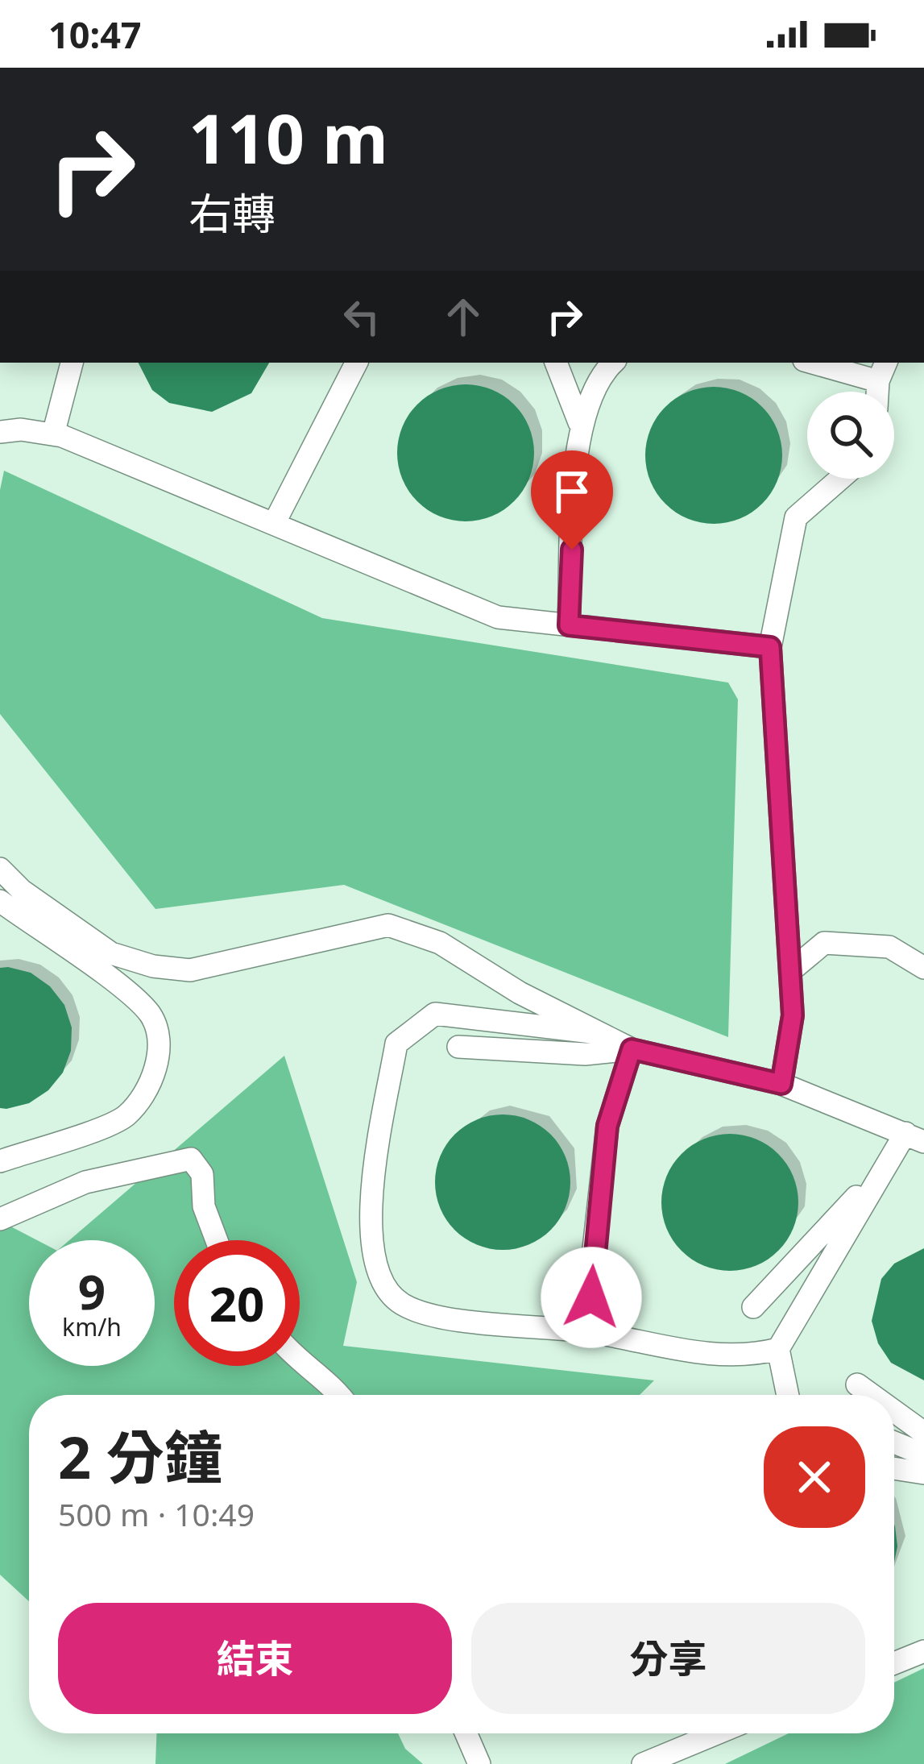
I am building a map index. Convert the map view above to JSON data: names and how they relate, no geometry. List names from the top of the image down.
{
  "page": {
    "status": "10:47",
    "turn": ["110 m", "右轉"],
    "speed": "9 km/h",
    "limit": "20",
    "heading": ["2 分鐘", "500 m · 10:49"],
    "buttons": ["結束", "分享"]
  }
}
